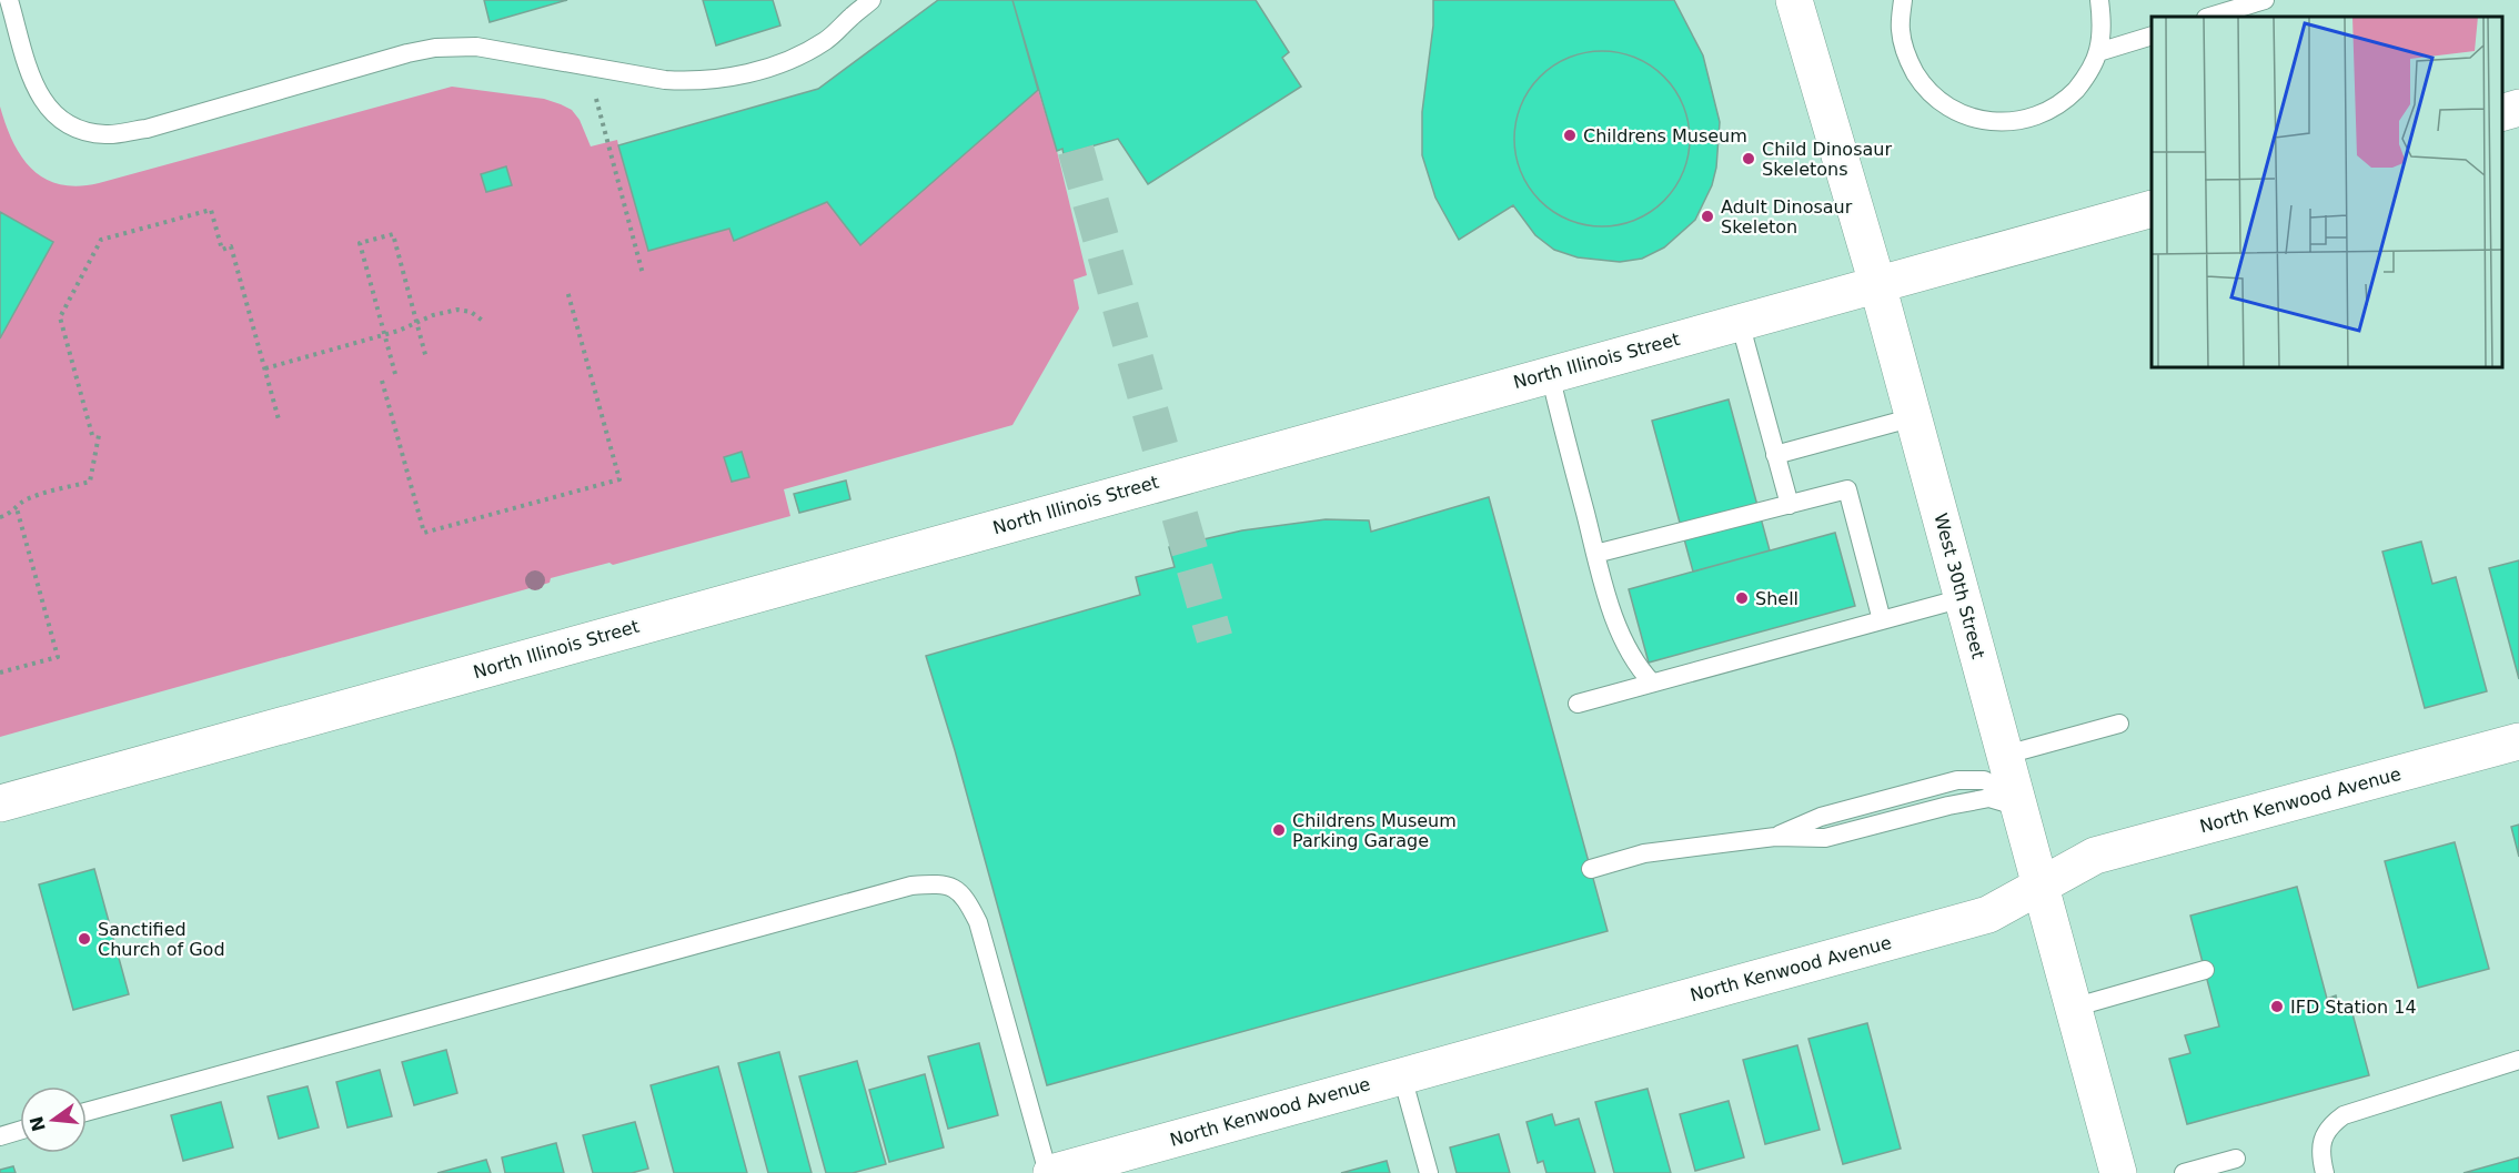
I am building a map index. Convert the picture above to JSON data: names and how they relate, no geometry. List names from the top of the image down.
{
  "streets": {
    "main road": ["North Illinois Street", "West 30th Street", "North Kenwood Avenue"]
  },
  "crossings": [
    ["North Illinois Street", "West 30th Street"],
    ["West 30th Street", "North Kenwood Avenue"]
  ],
  "places": [
    "Childrens Museum",
    "Child Dinosaur Skeletons",
    "Adult Dinosaur Skeleton",
    "Shell",
    "Childrens Museum Parking Garage",
    "Sanctified Church of God",
    "IFD Station 14"
  ],
  "north": "left"
}
